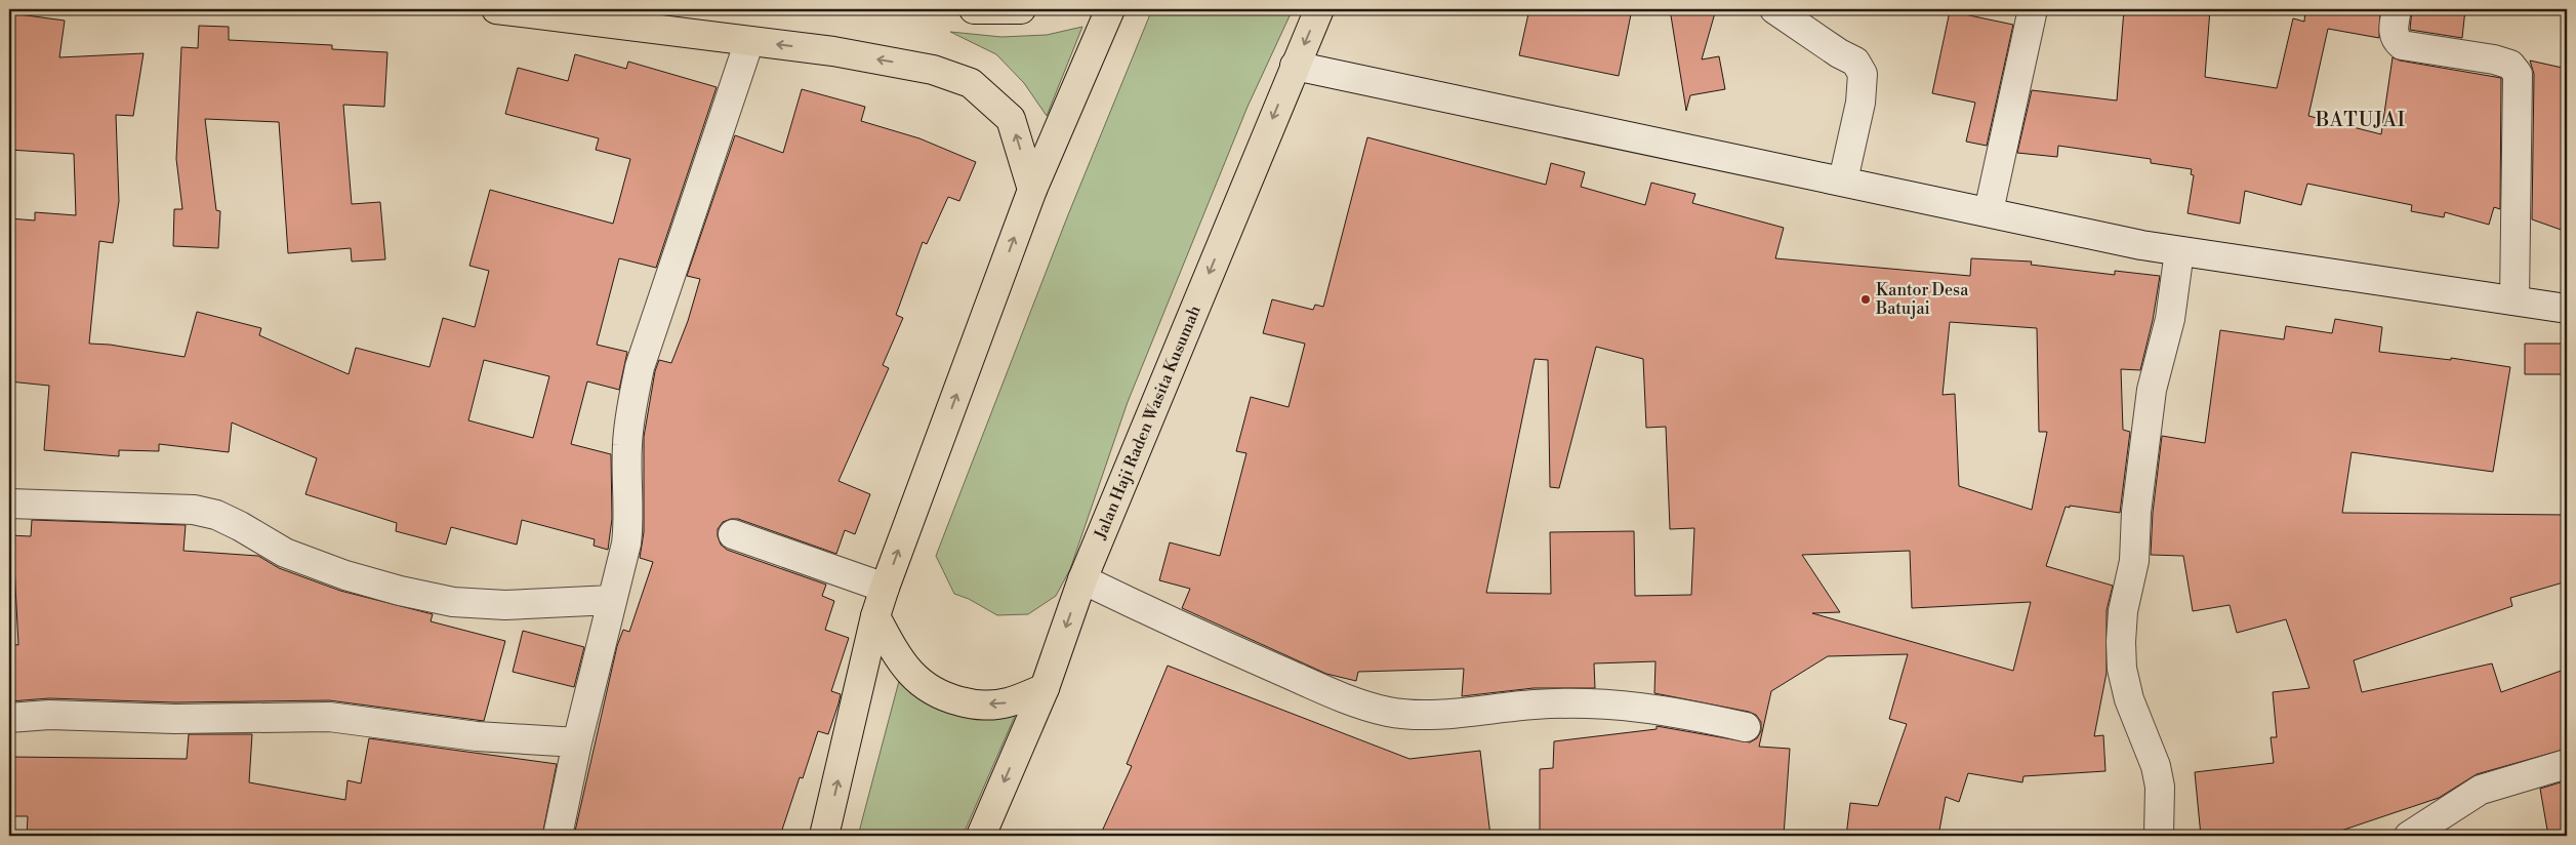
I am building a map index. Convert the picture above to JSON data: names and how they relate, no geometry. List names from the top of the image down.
{
  "streets": {
    "highway": ["Jalan Haji Raden Wasita Kusumah"]
  },
  "districts": ["BATUJAI"],
  "places": ["Kantor Desa Batujai"]
}
